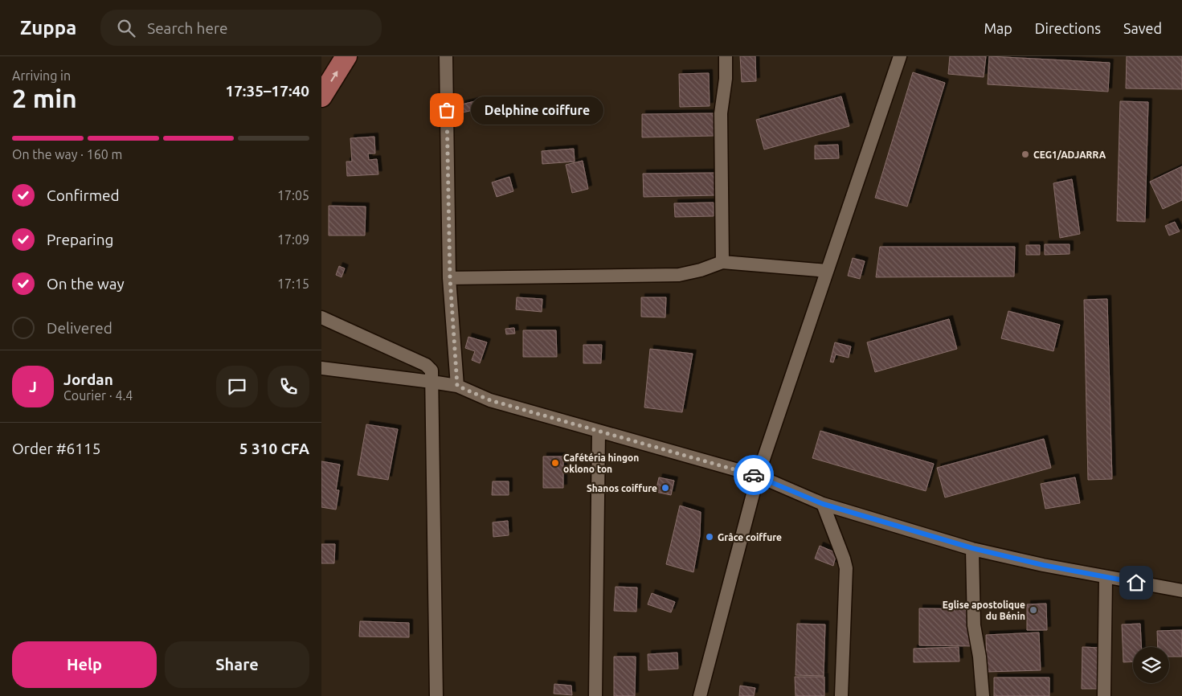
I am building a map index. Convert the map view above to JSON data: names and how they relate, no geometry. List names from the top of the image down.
{
  "places": [
    "Delphine coiffure",
    "CEG1/ADJARRA",
    "Cafétéria hingon oklono ton",
    "Shanos coiffure",
    "Grâce coiffure",
    "Eglise apostolique du Bénin"
  ],
  "page": {
    "header": "Zuppa",
    "search": "Search here",
    "nav": ["Map", "Directions", "Saved"],
    "heading": ["2 min", "Arriving in", "17:35–17:40"],
    "panel": [
      "Jordan",
      "Courier · 4.4",
      "Order #6115",
      "5 310 CFA"
    ],
    "bubble": "Delphine coiffure",
    "bar": "On the way · 160 m",
    "list": [
      ["Confirmed", "17:05"],
      ["Preparing", "17:09"],
      ["On the way", "17:15"],
      "Delivered"
    ],
    "round": "J",
    "buttons": ["Help", "Share"]
  }
}
